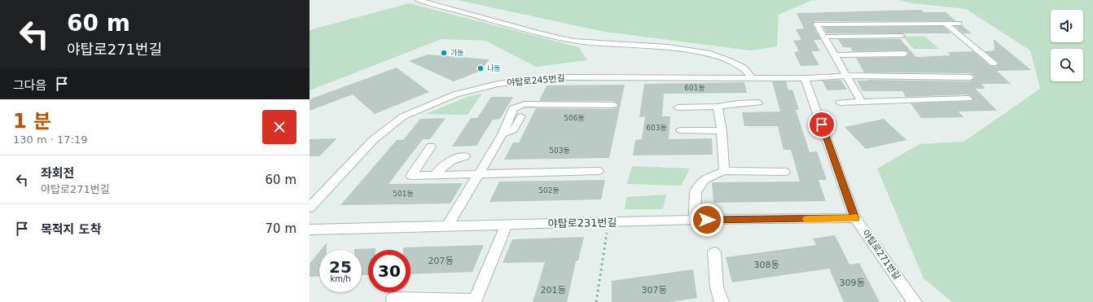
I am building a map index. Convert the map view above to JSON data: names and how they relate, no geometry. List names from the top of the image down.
{
  "streets": {
    "street": ["야탑로245번길", "야탑로231번길", "야탑로271번길"]
  },
  "crossings": [
    ["야탑로245번길", "야탑로271번길"],
    ["야탑로231번길", "야탑로271번길"]
  ],
  "places": ["가동", "나동"],
  "house_numbers": [
    "601동",
    "506동",
    "603동",
    "503동",
    "502동",
    "501동",
    "207동",
    "308동",
    "309동",
    "201동",
    "307동"
  ],
  "page": {
    "turn": ["60 m", "야탑로271번길"],
    "then": "그다음",
    "heading": ["1 분", "130 m · 17:19"],
    "list": [
      {
        "name": "좌회전",
        "note": "야탑로271번길",
        "value": "60 m"
      },
      {
        "name": "목적지 도착",
        "value": "70 m"
      }
    ],
    "speed": "25 km/h",
    "limit": "30"
  }
}
